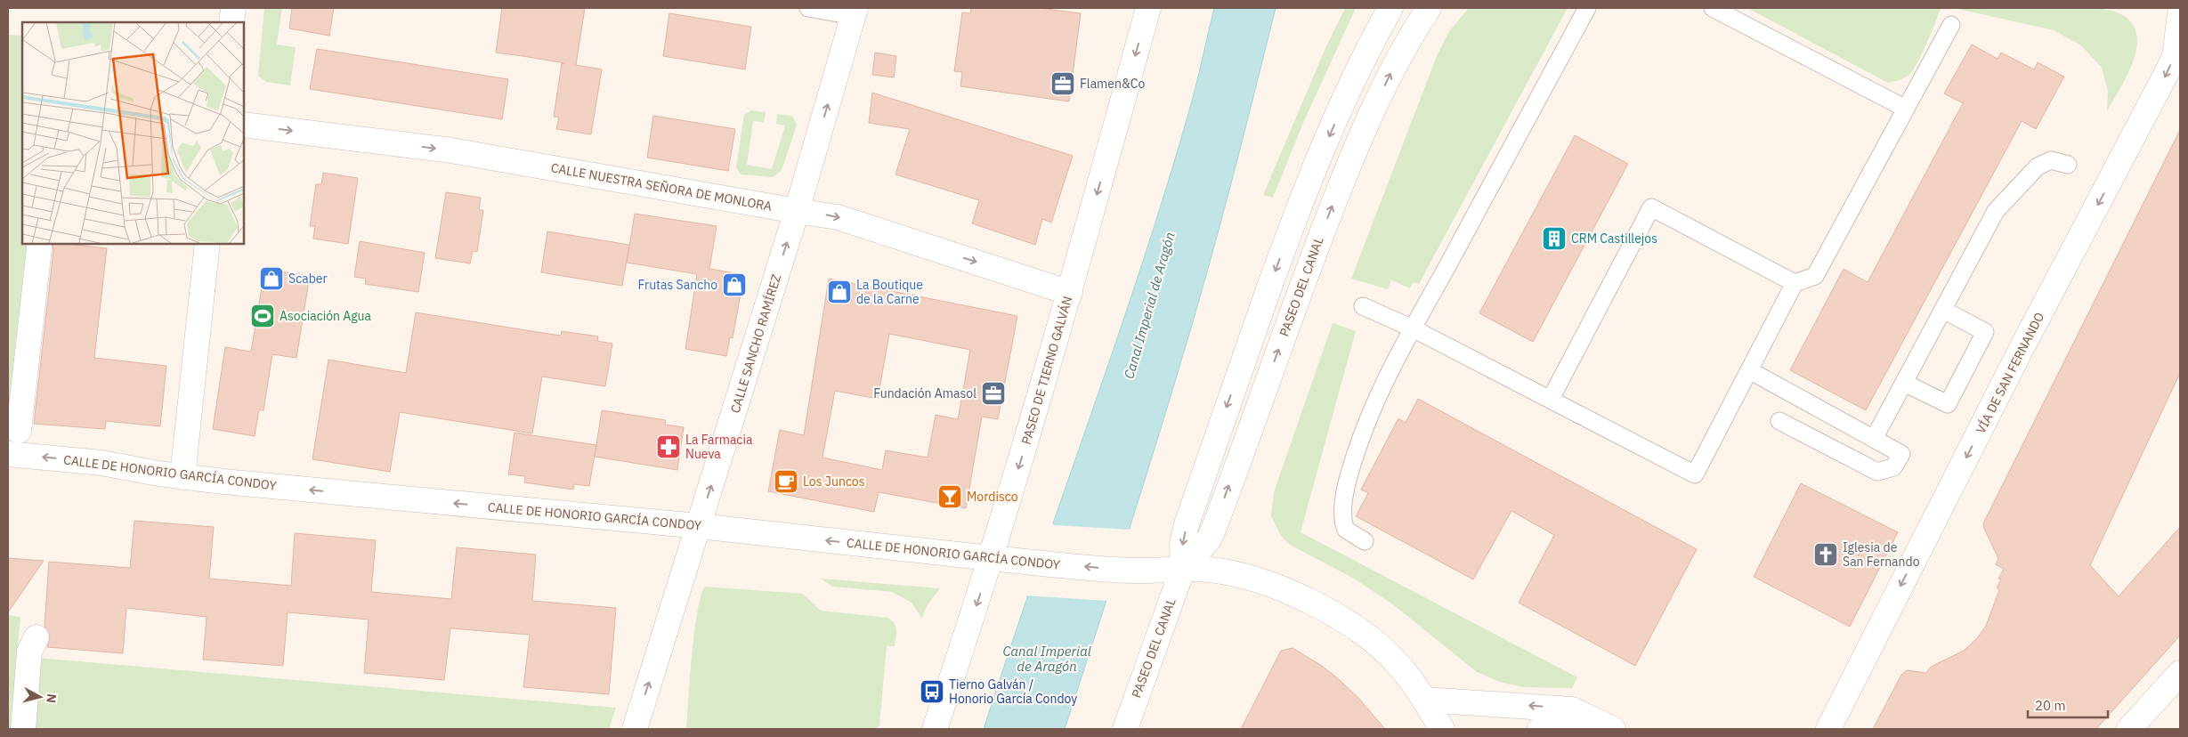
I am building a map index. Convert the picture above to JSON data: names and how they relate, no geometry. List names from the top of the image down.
{
  "streets": {
    "street": [
      "CALLE NUESTRA SEÑORA DE MONLORA",
      "PASEO DEL CANAL",
      "CALLE SANCHO RAMÍREZ",
      "PASEO DE TIERNO GALVÁN",
      "VÍA DE SAN FERNANDO",
      "CALLE DE HONORIO GARCÍA CONDOY"
    ]
  },
  "crossings": [
    ["CALLE NUESTRA SEÑORA DE MONLORA", "CALLE SANCHO RAMÍREZ"],
    ["CALLE NUESTRA SEÑORA DE MONLORA", "PASEO DE TIERNO GALVÁN"],
    ["PASEO DEL CANAL", "CALLE DE HONORIO GARCÍA CONDOY"],
    ["CALLE SANCHO RAMÍREZ", "CALLE DE HONORIO GARCÍA CONDOY"],
    ["PASEO DE TIERNO GALVÁN", "CALLE DE HONORIO GARCÍA CONDOY"]
  ],
  "one_way": [
    "CALLE NUESTRA SEÑORA DE MONLORA",
    "CALLE SANCHO RAMÍREZ",
    "PASEO DE TIERNO GALVÁN",
    "VÍA DE SAN FERNANDO",
    "CALLE DE HONORIO GARCÍA CONDOY"
  ],
  "water": ["Canal Imperial de Aragón"],
  "places": {
    "office": ["Flamen&Co", "Fundación Amasol"],
    "building": ["CRM Castillejos"],
    "shop": ["Scaber", "Frutas Sancho", "La Boutique de la Carne"],
    "sports": ["Asociación Agua"],
    "pharmacy": ["La Farmacia Nueva"],
    "cafe": ["Los Juncos"],
    "bar": ["Mordisco"],
    "church": ["Iglesia de San Fernando"],
    "bus stop": ["Tierno Galván / Honorio García Condoy"]
  },
  "scale_bar": "20 m",
  "north": "right"
}
